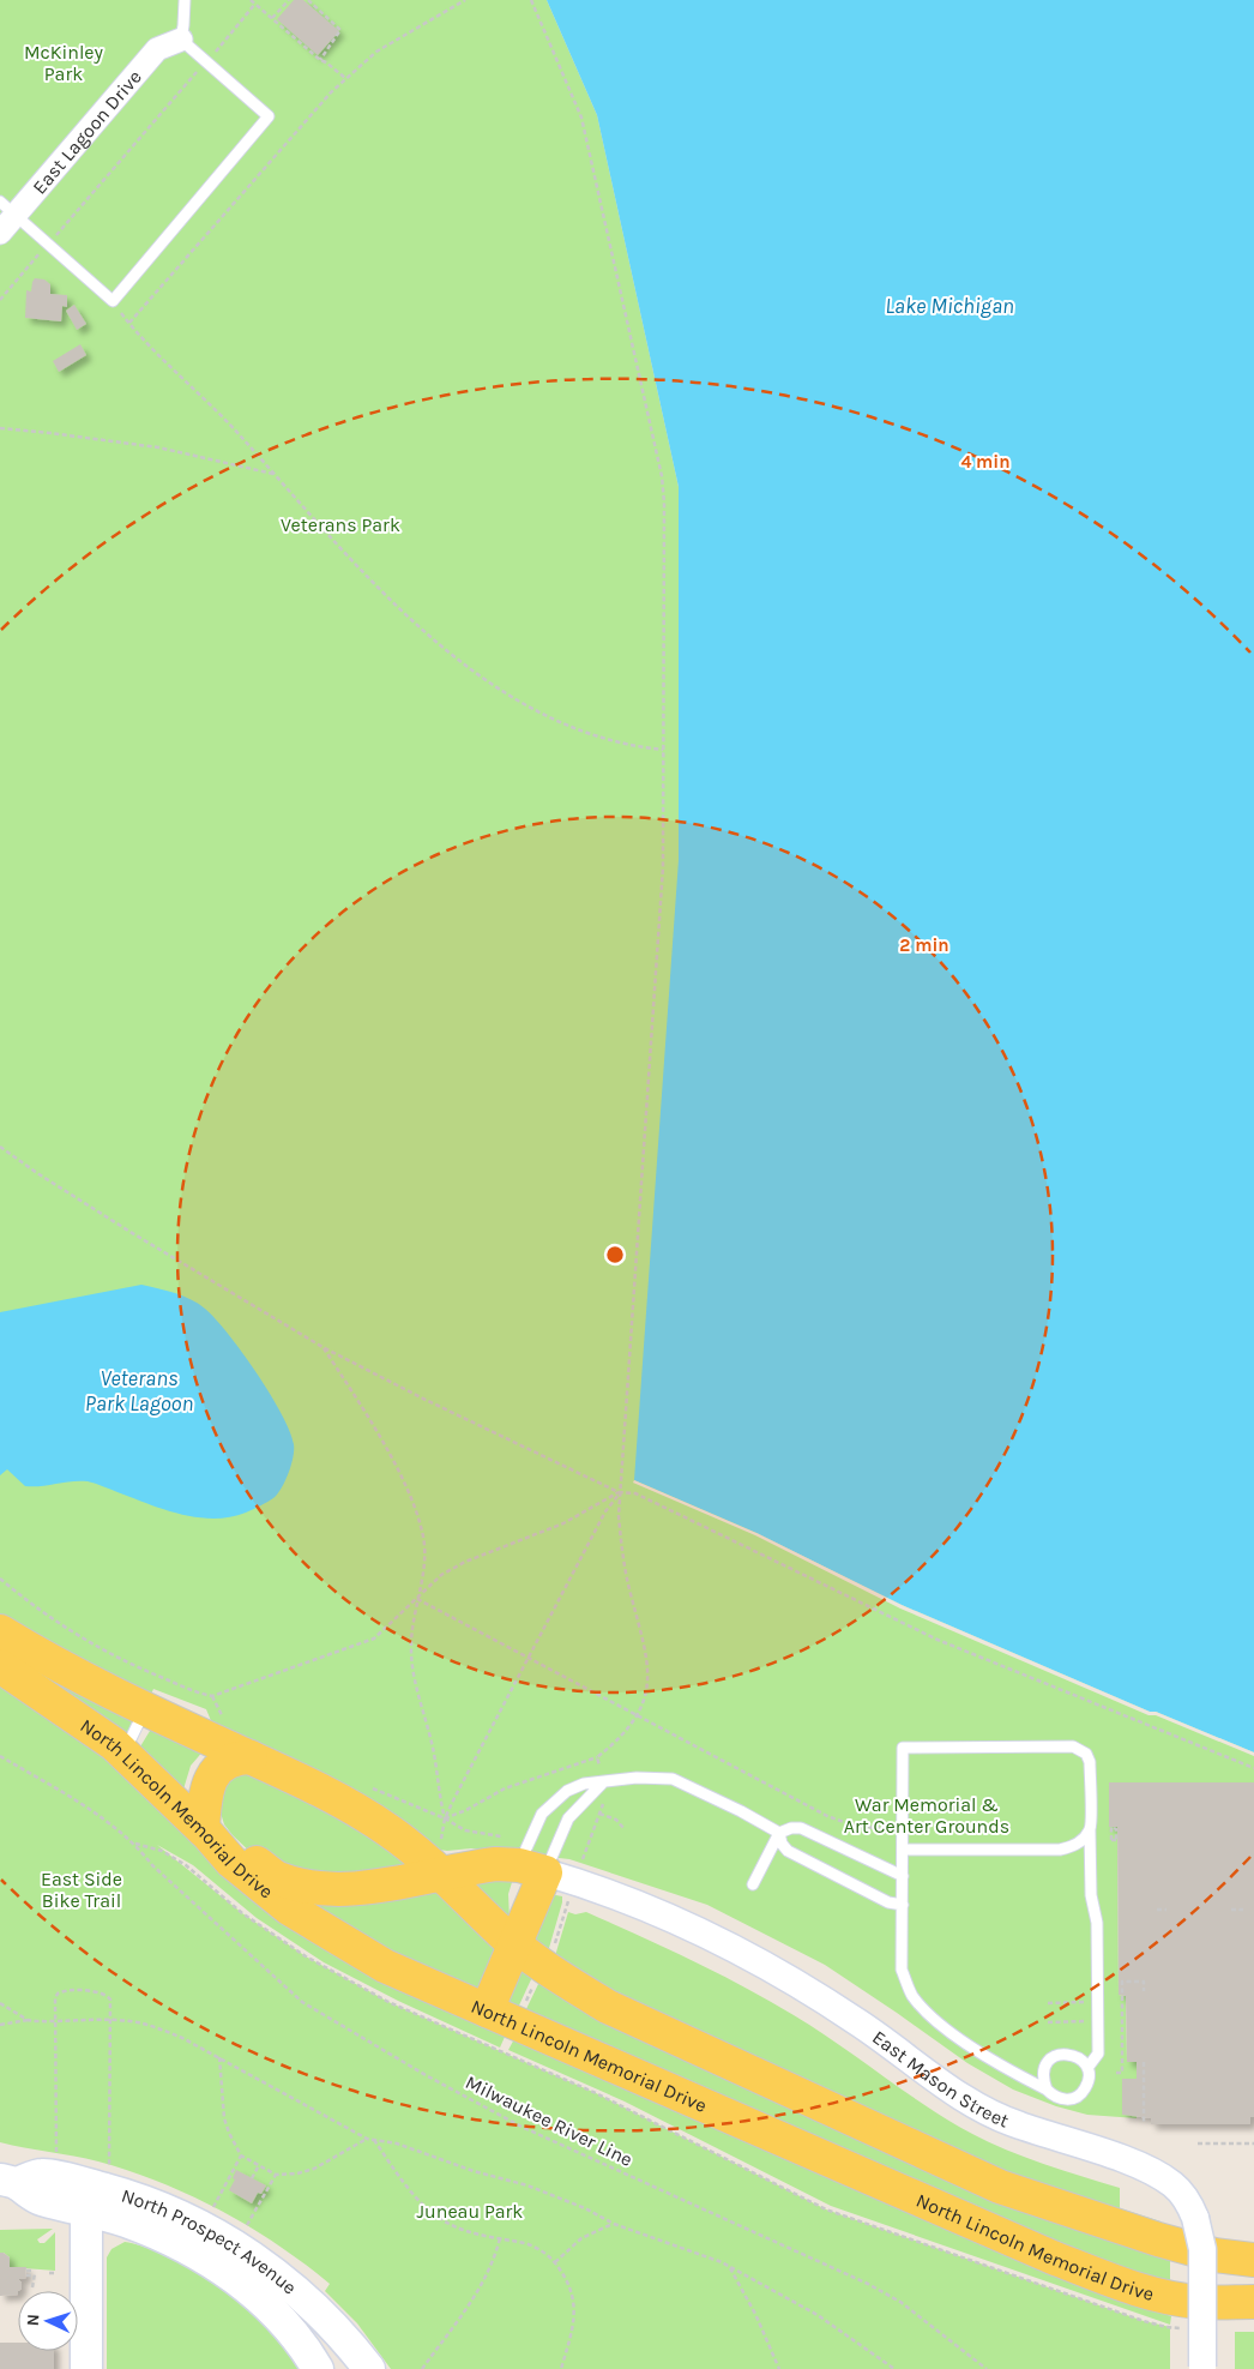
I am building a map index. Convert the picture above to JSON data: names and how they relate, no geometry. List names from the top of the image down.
{
  "streets": {
    "main road": ["North Lincoln Memorial Drive", "North Prospect Avenue"],
    "street": ["East Lagoon Drive", "East Mason Street"],
    "path": ["Milwaukee River Line"]
  },
  "water": ["Lake Michigan", "Veterans Park Lagoon"],
  "parks": [
    "McKinley Park",
    "Veterans Park",
    "War Memorial & Art Center Grounds",
    "East Side Bike Trail",
    "Juneau Park"
  ],
  "north": "left",
  "rings": ["4 min", "2 min"]
}
